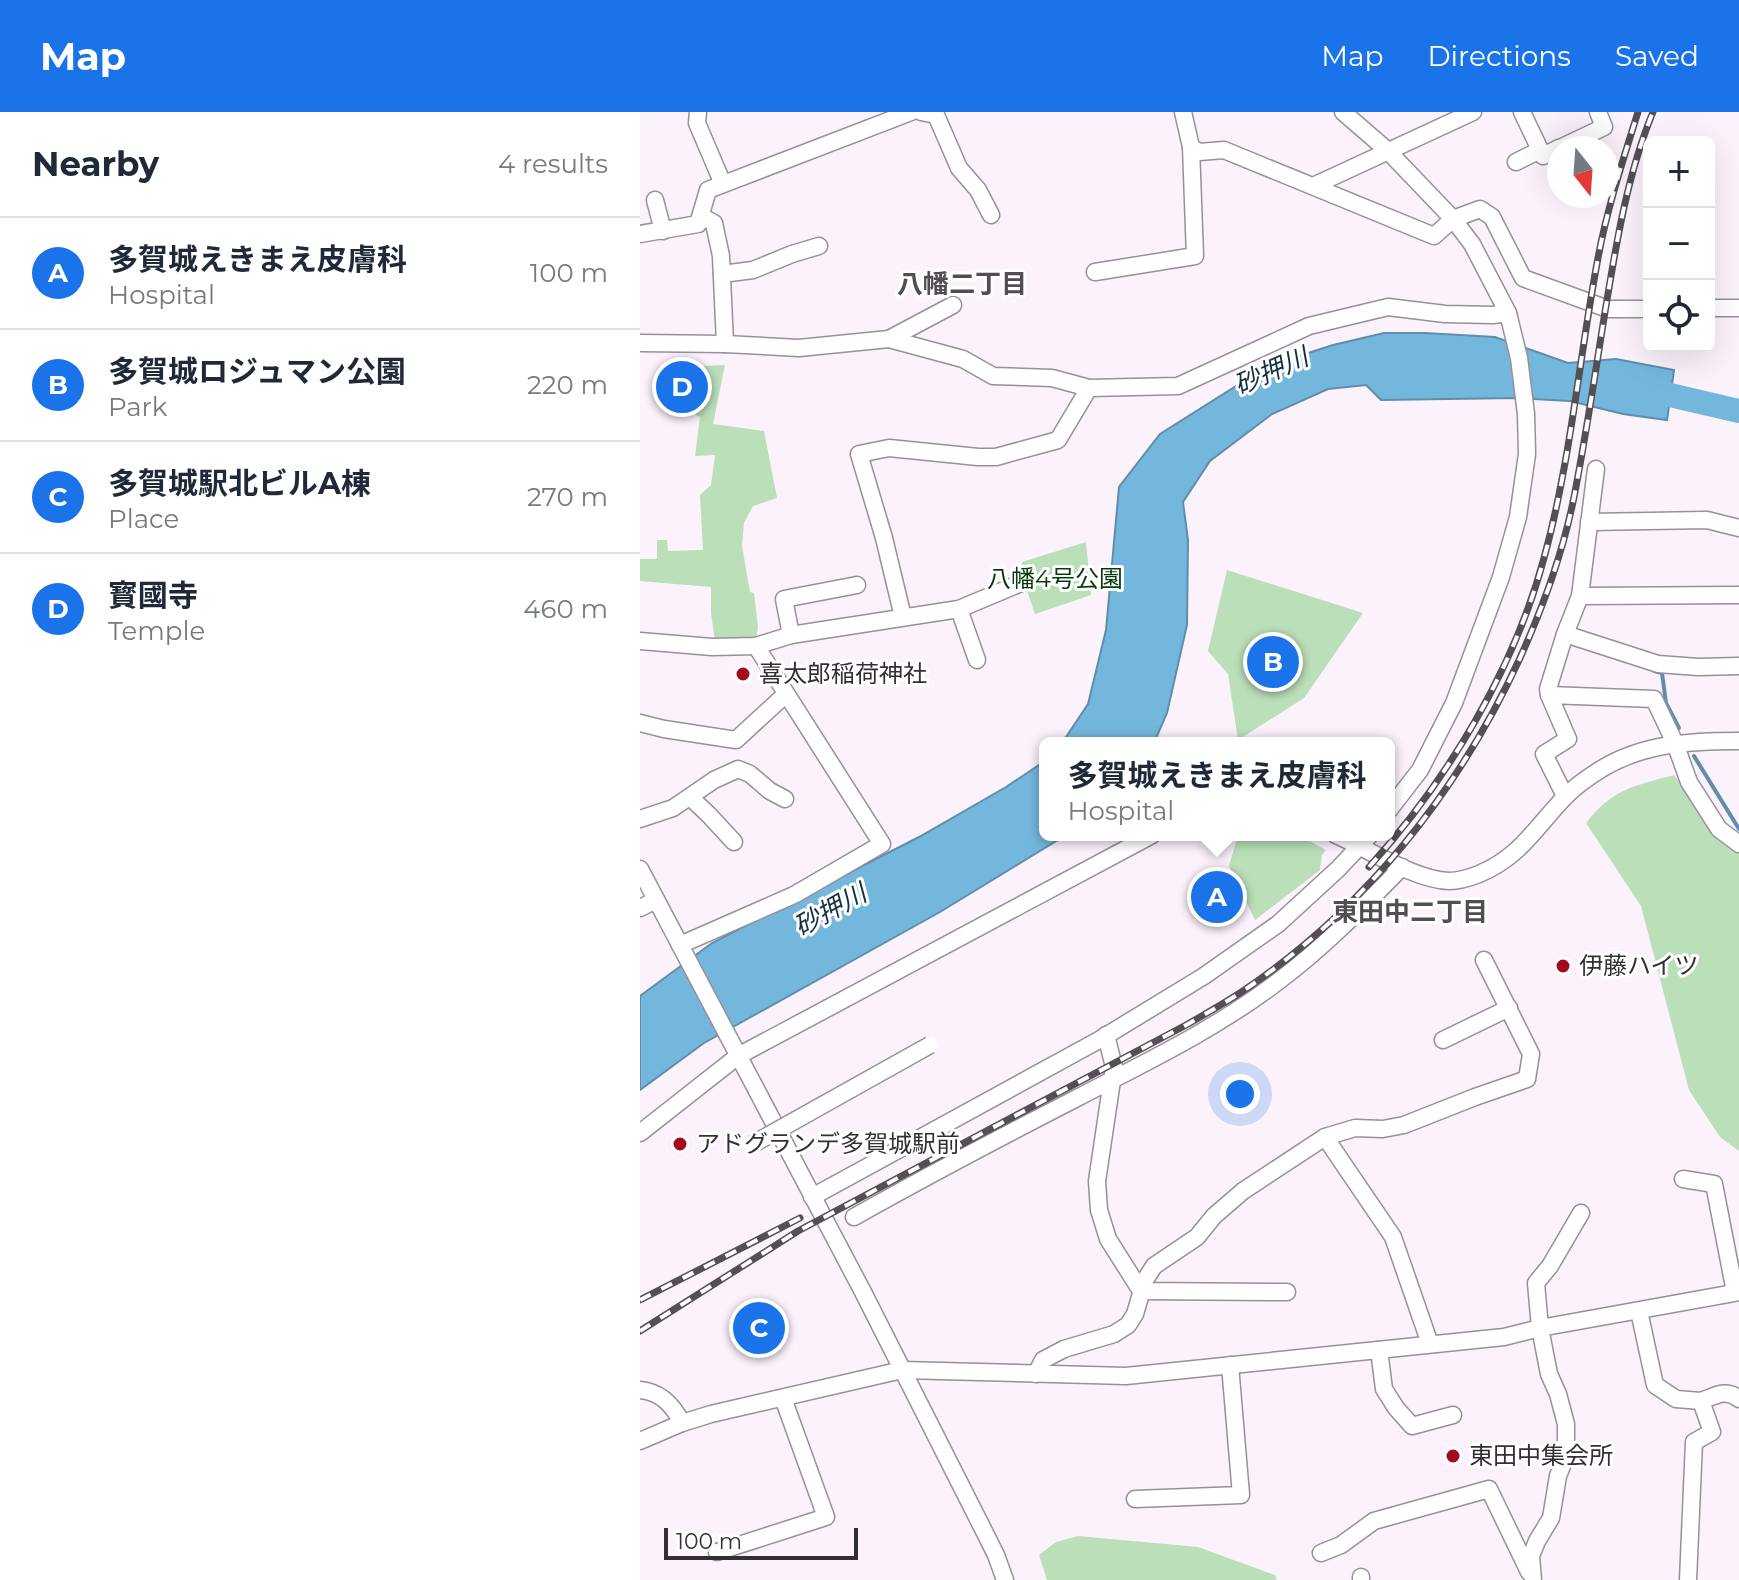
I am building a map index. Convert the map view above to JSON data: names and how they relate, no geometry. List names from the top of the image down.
{
  "districts": ["八幡二丁目", "東田中二丁目"],
  "water": ["砂押川"],
  "parks": ["八幡4号公園"],
  "places": [
    "喜太郎稲荷神社",
    "伊藤ハイツ",
    "アドグランデ多賀城駅前",
    "東田中集会所"
  ],
  "scale_bar": "100 m",
  "north": "bottom",
  "page": {
    "header": "Map",
    "nav": ["Map", "Directions", "Saved"],
    "heading": ["Nearby", "4 results"],
    "map_buttons": ["+", "−"],
    "list": [
      {
        "mark": "A",
        "name": "多賀城えきまえ皮膚科",
        "note": "Hospital",
        "value": "100 m"
      },
      {
        "mark": "B",
        "name": "多賀城ロジュマン公園",
        "note": "Park",
        "value": "220 m"
      },
      {
        "mark": "C",
        "name": "多賀城駅北ビルA棟",
        "note": "Place",
        "value": "270 m"
      },
      {
        "mark": "D",
        "name": "寳國寺",
        "note": "Temple",
        "value": "460 m"
      }
    ],
    "pins": [
      "D",
      "B",
      "A",
      "C"
    ],
    "popup": ["多賀城えきまえ皮膚科", "Hospital"],
    "scale": "100 m"
  }
}
